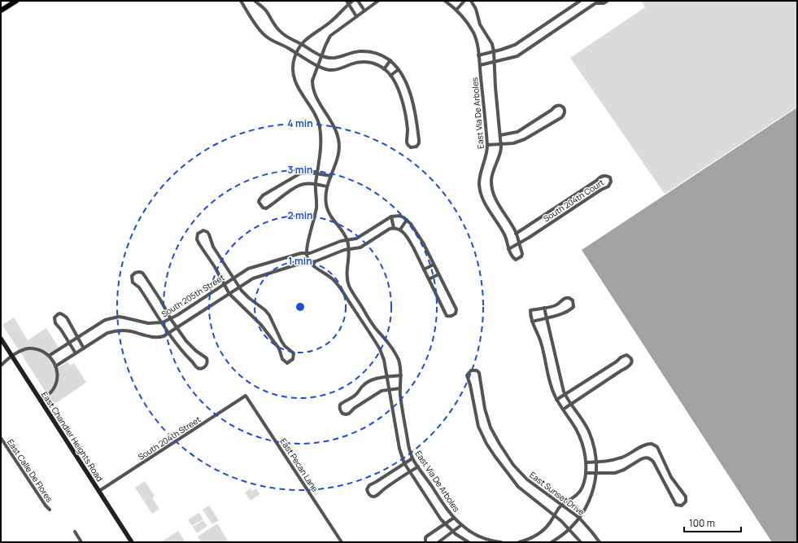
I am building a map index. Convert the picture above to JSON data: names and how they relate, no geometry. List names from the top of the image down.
{
  "streets": {
    "main road": ["East Chandler Heights Road"],
    "street": [
      "East Via De Arboles",
      "South 204th Court",
      "South 205th Street",
      "South 204th Street",
      "East Pecan Lane",
      "East Calle De Flores",
      "East Sunset Drive"
    ]
  },
  "crossings": [
    ["East Via De Arboles", "South 204th Court"],
    ["East Via De Arboles", "South 205th Street"],
    ["East Chandler Heights Road", "South 204th Street"],
    ["South 204th Street", "East Pecan Lane"]
  ],
  "scale_bar": "100 m",
  "rings": [
    "4 min",
    "3 min",
    "2 min",
    "1 min"
  ]
}
